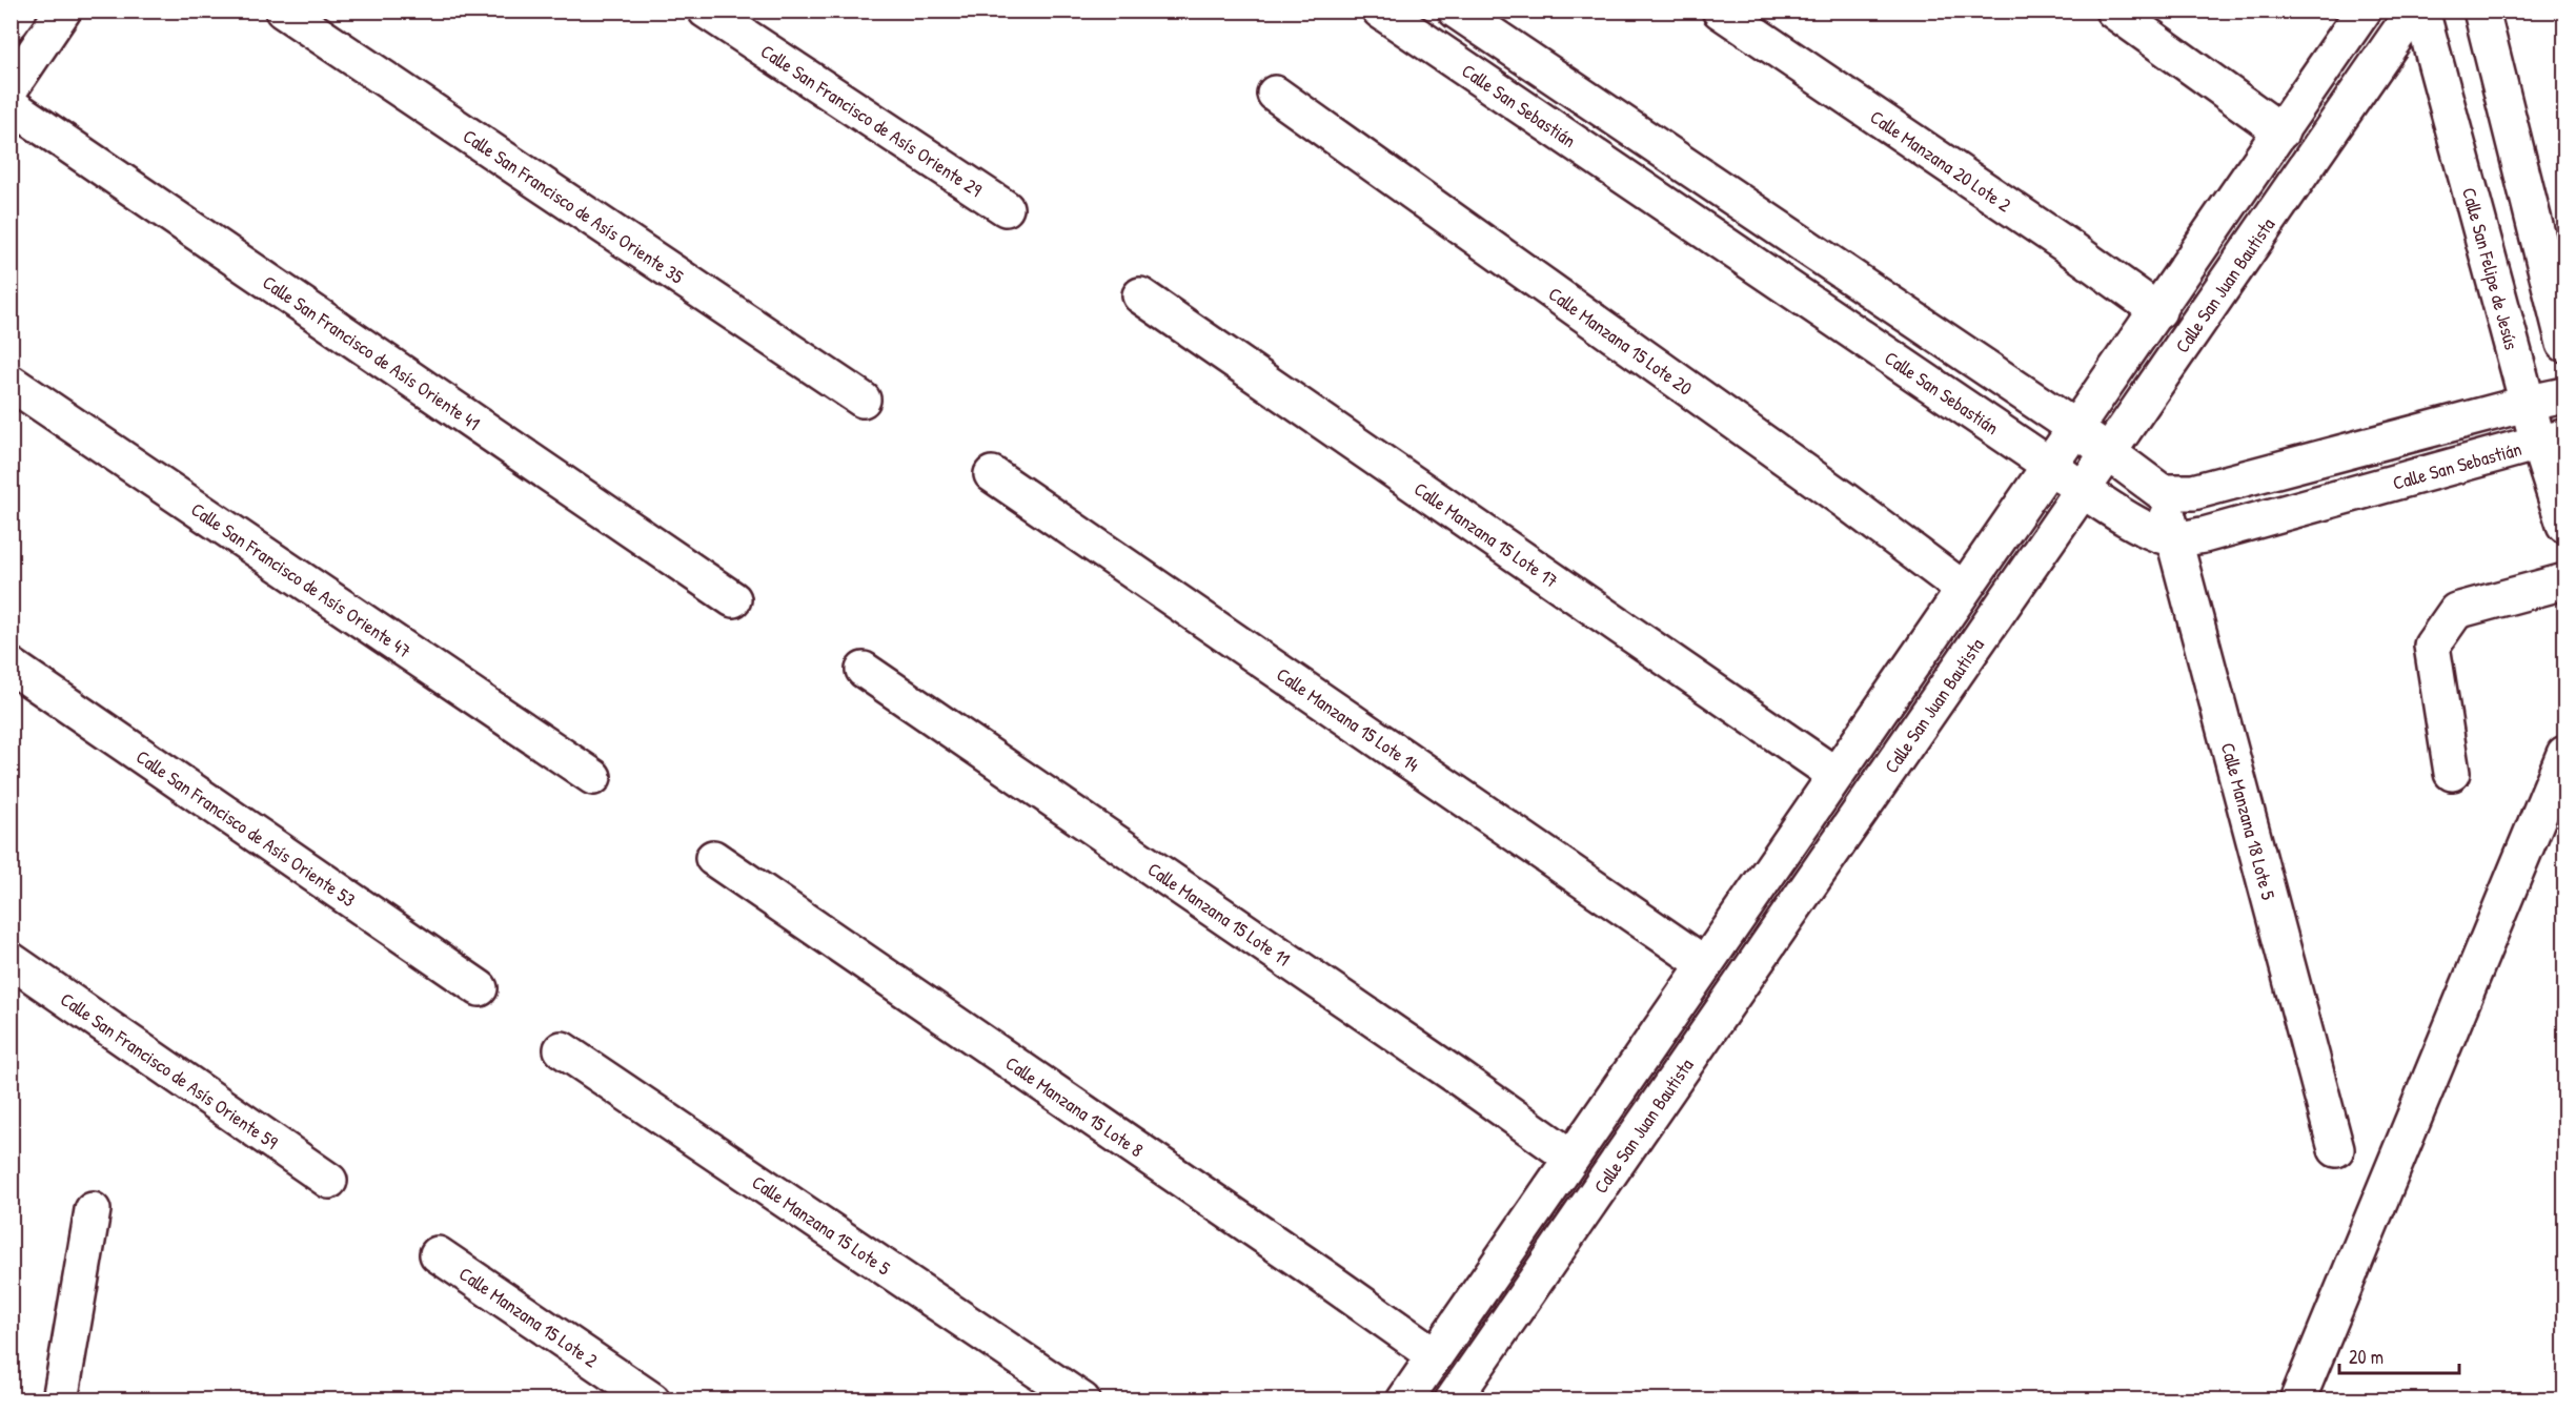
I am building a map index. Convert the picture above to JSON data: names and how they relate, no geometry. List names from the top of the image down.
{
  "streets": {
    "street": [
      "Calle San Sebastián",
      "Calle San Francisco de Asís Oriente 29",
      "Calle Manzana 20 Lote 2",
      "Calle San Francisco de Asís Oriente 35",
      "Calle San Felipe de Jesús",
      "Calle San Juan Bautista",
      "Calle Manzana 15 Lote 20",
      "Calle San Francisco de Asís Oriente 41",
      "Calle Manzana 15 Lote 17",
      "Calle San Francisco de Asís Oriente 47",
      "Calle Manzana 15 Lote 14",
      "Calle Manzana 18 Lote 5",
      "Calle San Francisco de Asís Oriente 53",
      "Calle Manzana 15 Lote 11",
      "Calle San Francisco de Asís Oriente 59",
      "Calle Manzana 15 Lote 8",
      "Calle Manzana 15 Lote 5",
      "Calle Manzana 15 Lote 2"
    ]
  },
  "crossings": [
    ["Calle San Sebastián", "Calle San Felipe de Jesús"],
    ["Calle San Sebastián", "Calle San Juan Bautista"],
    ["Calle San Sebastián", "Calle Manzana 18 Lote 5"],
    ["Calle Manzana 20 Lote 2", "Calle San Juan Bautista"],
    ["Calle San Juan Bautista", "Calle Manzana 15 Lote 20"],
    ["Calle San Juan Bautista", "Calle Manzana 15 Lote 17"],
    ["Calle San Juan Bautista", "Calle Manzana 15 Lote 14"],
    ["Calle San Juan Bautista", "Calle Manzana 15 Lote 11"],
    ["Calle San Juan Bautista", "Calle Manzana 15 Lote 8"]
  ],
  "scale_bar": "20 m"
}
